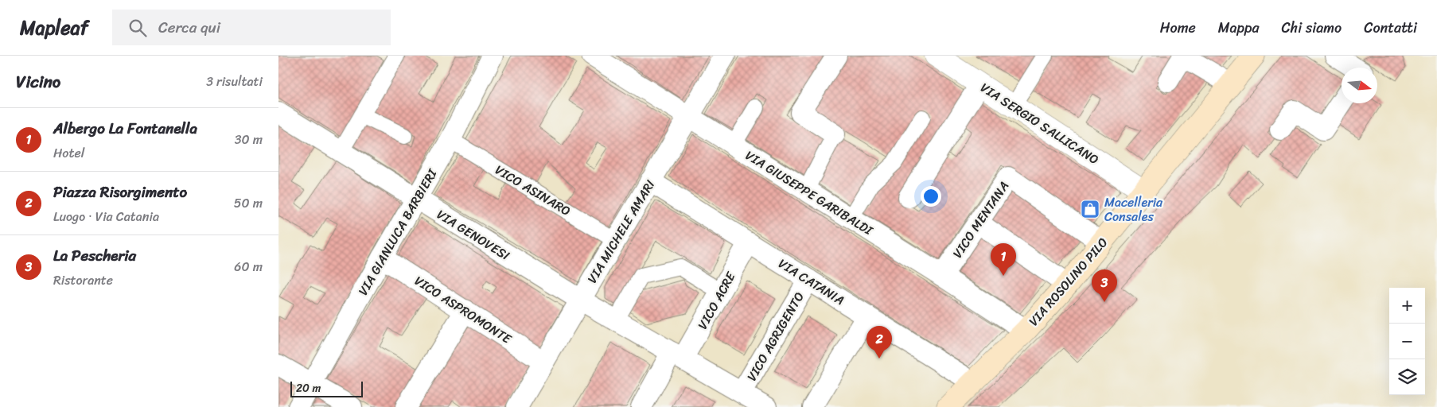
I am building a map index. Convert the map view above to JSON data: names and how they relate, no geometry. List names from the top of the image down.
{
  "streets": {
    "main road": ["VIA ROSOLINO PILO"],
    "street": [
      "VIA SERGIO SALLICANO",
      "VICO ASINARO",
      "VIA GIUSEPPE GARIBALDI",
      "VICO MENTANA",
      "VIA MICHELE AMARI",
      "VIA GIANLUCA BARBIERI",
      "VIA GENOVESI",
      "VIA CATANIA",
      "VICO ACRE",
      "VICO ASPROMONTE",
      "VICO AGRIGENTO"
    ]
  },
  "crossings": [
    ["VIA SERGIO SALLICANO", "VIA ROSOLINO PILO"],
    ["VICO ASINARO", "VIA MICHELE AMARI"],
    ["VICO ASINARO", "VIA GIANLUCA BARBIERI"],
    ["VIA GIUSEPPE GARIBALDI", "VICO MENTANA"],
    ["VIA GIUSEPPE GARIBALDI", "VIA MICHELE AMARI"],
    ["VIA GIUSEPPE GARIBALDI", "VIA ROSOLINO PILO"],
    ["VICO MENTANA", "VIA ROSOLINO PILO"],
    ["VIA MICHELE AMARI", "VIA GENOVESI"],
    ["VIA MICHELE AMARI", "VIA CATANIA"],
    ["VIA MICHELE AMARI", "VICO ASPROMONTE"],
    ["VIA GIANLUCA BARBIERI", "VIA GENOVESI"],
    ["VIA GIANLUCA BARBIERI", "VICO ASPROMONTE"],
    ["VIA GENOVESI", "VICO ACRE"],
    ["VIA GENOVESI", "VICO AGRIGENTO"],
    ["VIA CATANIA", "VIA ROSOLINO PILO"],
    ["VIA CATANIA", "VICO ACRE"],
    ["VIA CATANIA", "VICO AGRIGENTO"]
  ],
  "places": {
    "shop": ["Macelleria Consales"]
  },
  "scale_bar": "20 m",
  "north": "right",
  "page": {
    "header": "Mapleaf",
    "search": "Cerca qui",
    "nav": [
      "Home",
      "Mappa",
      "Chi siamo",
      "Contatti"
    ],
    "heading": ["Vicino", "3 risultati"],
    "list": [
      {
        "mark": "1",
        "name": "Albergo La Fontanella",
        "note": "Hotel",
        "value": "30 m"
      },
      {
        "mark": "2",
        "name": "Piazza Risorgimento",
        "note": "Luogo · Via Catania",
        "value": "50 m"
      },
      {
        "mark": "3",
        "name": "La Pescheria",
        "note": "Ristorante",
        "value": "60 m"
      }
    ],
    "pins": ["1", "3", "2"],
    "map_buttons": ["+", "−"],
    "scale": "20 m"
  }
}
